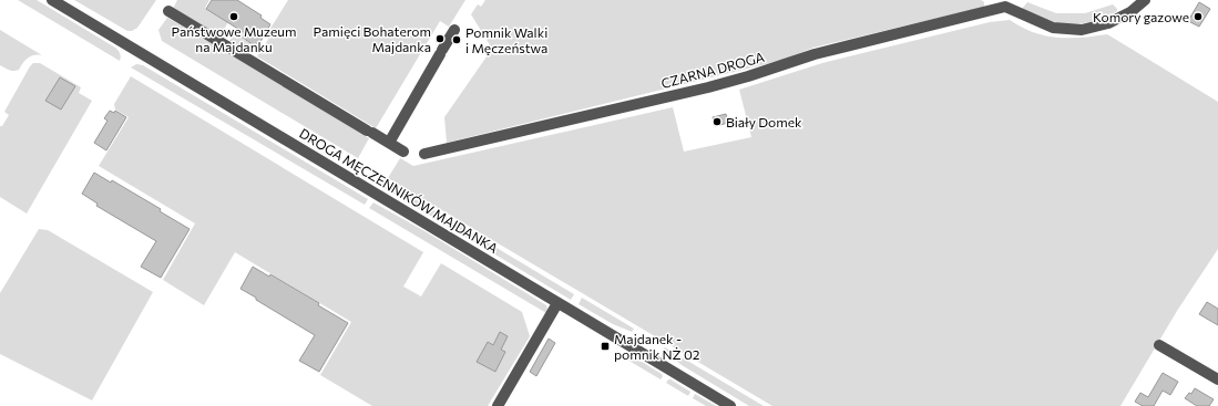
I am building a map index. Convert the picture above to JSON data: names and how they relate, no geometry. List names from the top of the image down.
{
  "streets": {
    "street": ["CZARNA DROGA", "DROGA MĘCZENNIKÓW MAJDANKA"]
  },
  "places": {
    "other": [
      "Państwowe Muzeum na Majdanku",
      "Komory gazowe",
      "Pamięci Bohaterom Majdanka",
      "Pomnik Walki i Męczeństwa",
      "Biały Domek"
    ],
    "transit": ["Majdanek - pomnik NŻ 02"]
  }
}
